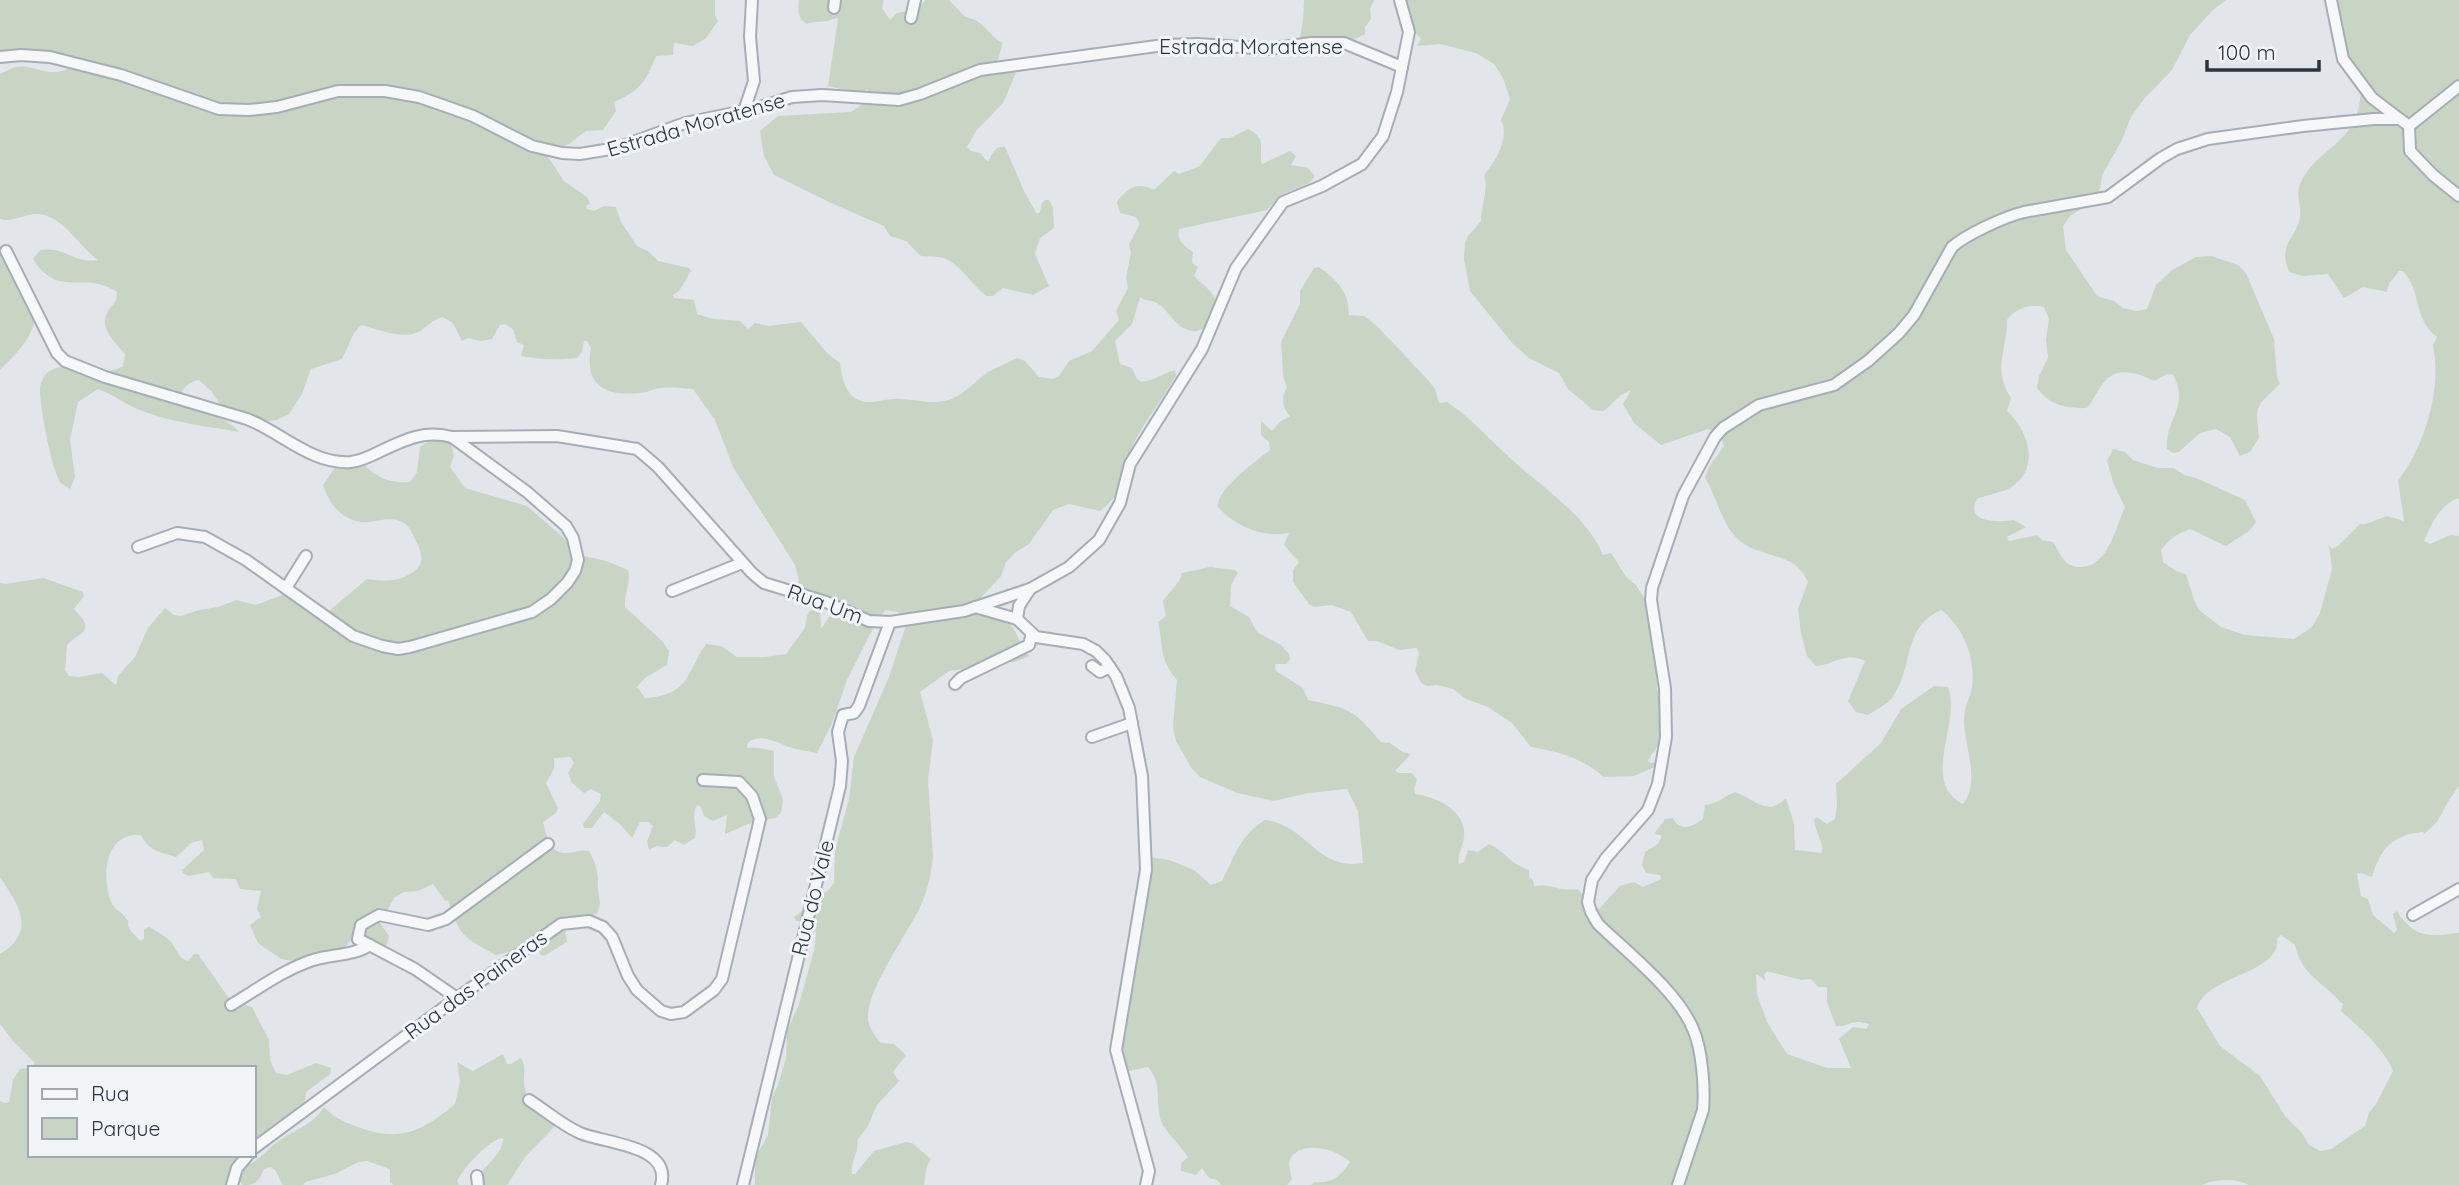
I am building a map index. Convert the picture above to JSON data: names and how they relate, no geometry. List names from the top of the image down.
{
  "streets": {
    "street": [
      "Estrada Moratense",
      "Rua Um",
      "Rua do Vale",
      "Rua das Paineras"
    ]
  },
  "crossings": [
    ["Rua Um", "Rua do Vale"]
  ],
  "legend": ["Rua", "Parque"],
  "scale_bar": "100 m"
}
